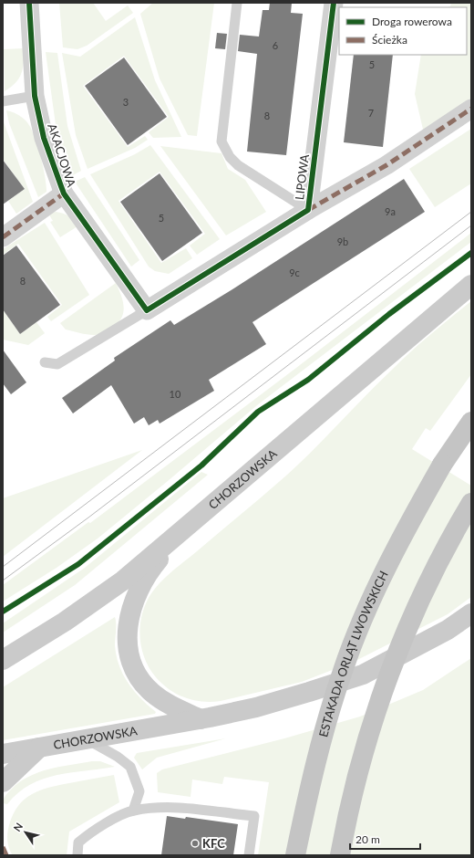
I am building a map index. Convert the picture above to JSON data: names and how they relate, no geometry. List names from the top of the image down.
{
  "streets": {
    "main road": ["CHORZOWSKA", "ESTAKADA ORLĄT LWOWSKICH"],
    "street": ["AKACJOWA", "LIPOWA"]
  },
  "crossings": [
    ["AKACJOWA", "LIPOWA"]
  ],
  "places": ["KFC"],
  "house_numbers": [
    "6",
    "5",
    "3",
    "7",
    "8",
    "9a",
    "5",
    "9b",
    "9c",
    "8",
    "10"
  ],
  "legend": ["Droga rowerowa", "Ścieżka"],
  "scale_bar": "20 m",
  "north": "top left"
}
